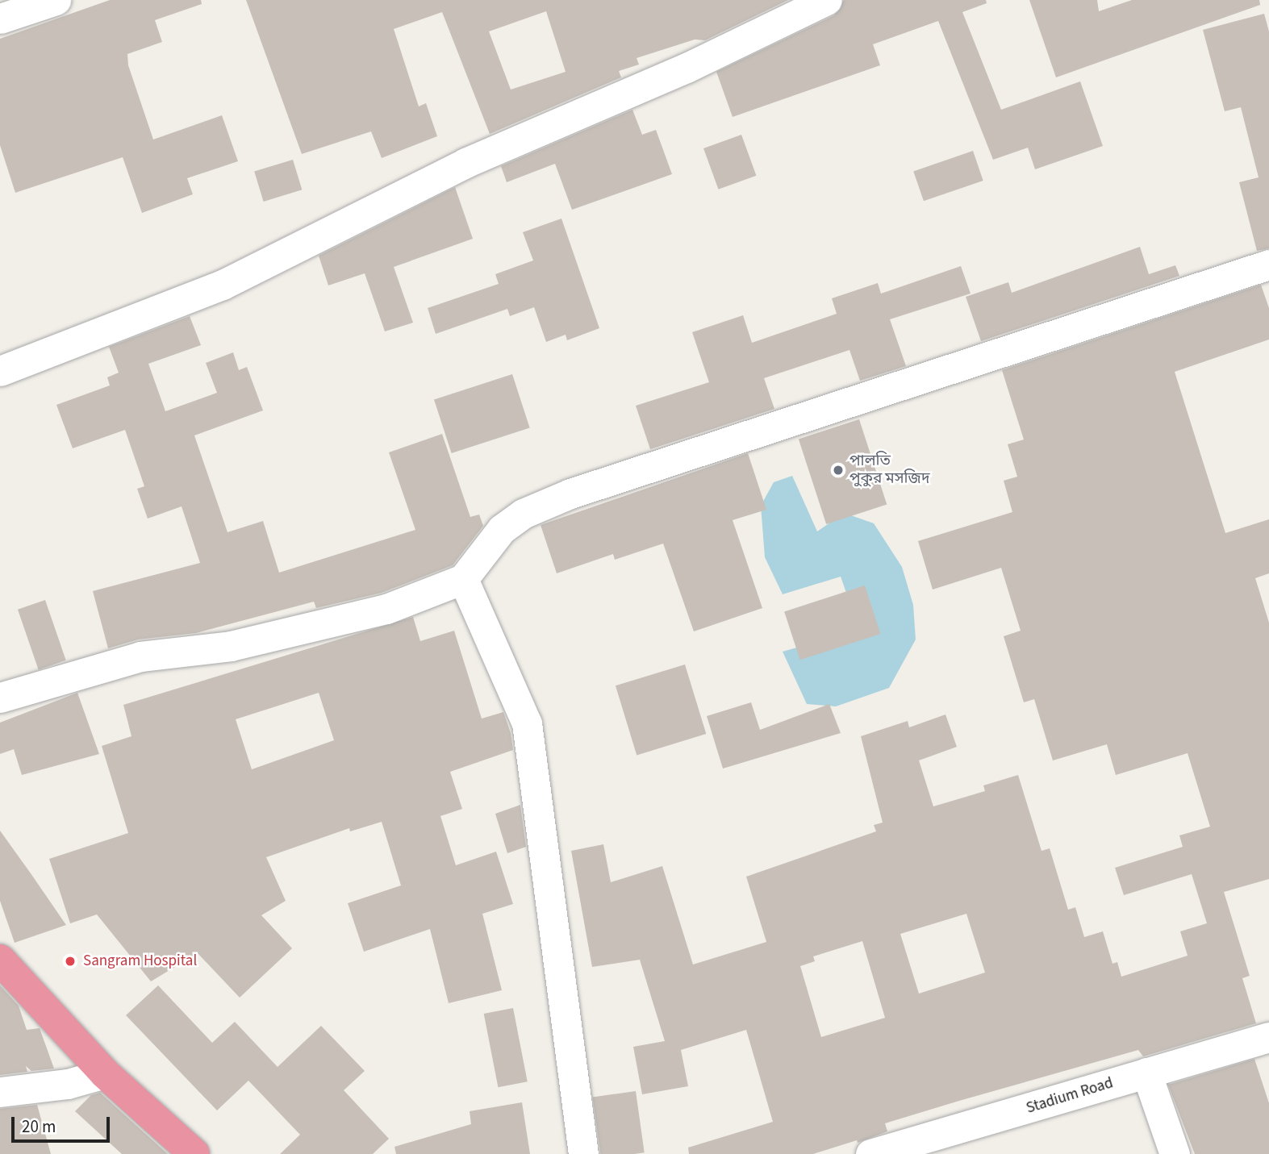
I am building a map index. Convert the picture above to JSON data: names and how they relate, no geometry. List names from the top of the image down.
{
  "streets": {
    "street": ["Stadium Road"]
  },
  "places": ["পালতি পুকুর মসজিদ", "Sangram Hospital"],
  "scale_bar": "20 m"
}
